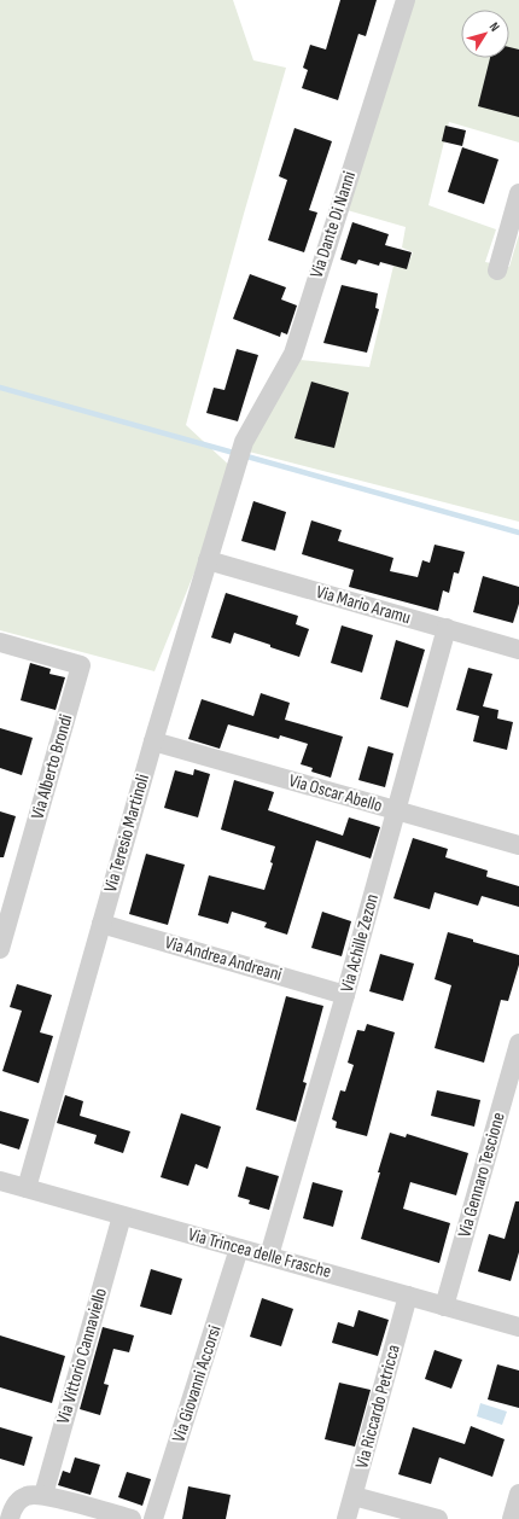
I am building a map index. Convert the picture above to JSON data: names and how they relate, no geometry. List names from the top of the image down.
{
  "streets": {
    "street": [
      "Via Dante Di Nanni",
      "Via Mario Aramu",
      "Via Alberto Brondi",
      "Via Oscar Abello",
      "Via Teresio Martinoli",
      "Via Achille Zezon",
      "Via Andrea Andreani",
      "Via Gennaro Tescione",
      "Via Trincea delle Frasche",
      "Via Vittorio Cannaviello",
      "Via Giovanni Accorsi",
      "Via Riccardo Petricca"
    ]
  },
  "crossings": [
    ["Via Dante Di Nanni", "Via Teresio Martinoli"],
    ["Via Mario Aramu", "Via Teresio Martinoli"],
    ["Via Mario Aramu", "Via Achille Zezon"],
    ["Via Oscar Abello", "Via Teresio Martinoli"],
    ["Via Oscar Abello", "Via Achille Zezon"],
    ["Via Teresio Martinoli", "Via Andrea Andreani"],
    ["Via Teresio Martinoli", "Via Trincea delle Frasche"],
    ["Via Achille Zezon", "Via Andrea Andreani"],
    ["Via Achille Zezon", "Via Trincea delle Frasche"],
    ["Via Gennaro Tescione", "Via Trincea delle Frasche"],
    ["Via Trincea delle Frasche", "Via Vittorio Cannaviello"],
    ["Via Trincea delle Frasche", "Via Giovanni Accorsi"],
    ["Via Trincea delle Frasche", "Via Riccardo Petricca"]
  ],
  "north": "top right"
}
